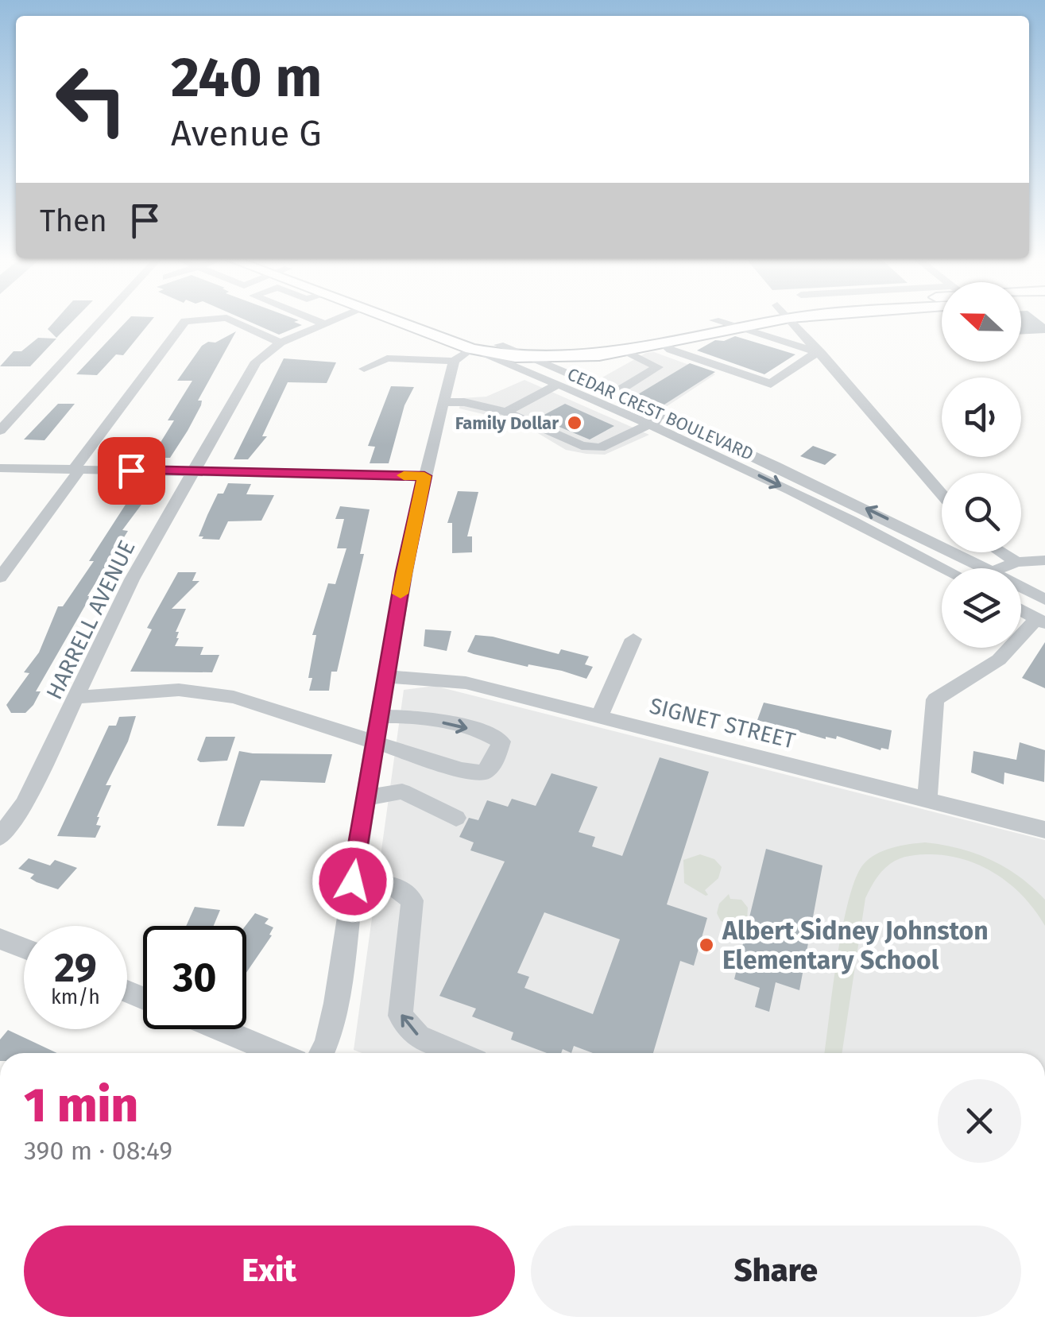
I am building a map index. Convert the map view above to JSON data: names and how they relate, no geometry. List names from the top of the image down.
{
  "streets": {
    "main road": ["CEDAR CREST BOULEVARD"],
    "street": ["HARRELL AVENUE", "SIGNET STREET"]
  },
  "places": ["Family Dollar", "Albert Sidney Johnston Elementary School"],
  "north": "left",
  "page": {
    "turn": ["240 m", "Avenue G"],
    "then": "Then",
    "speed": "29 km/h",
    "limit": "30",
    "heading": ["1 min", "390 m · 08:49"],
    "buttons": ["Exit", "Share"]
  }
}
